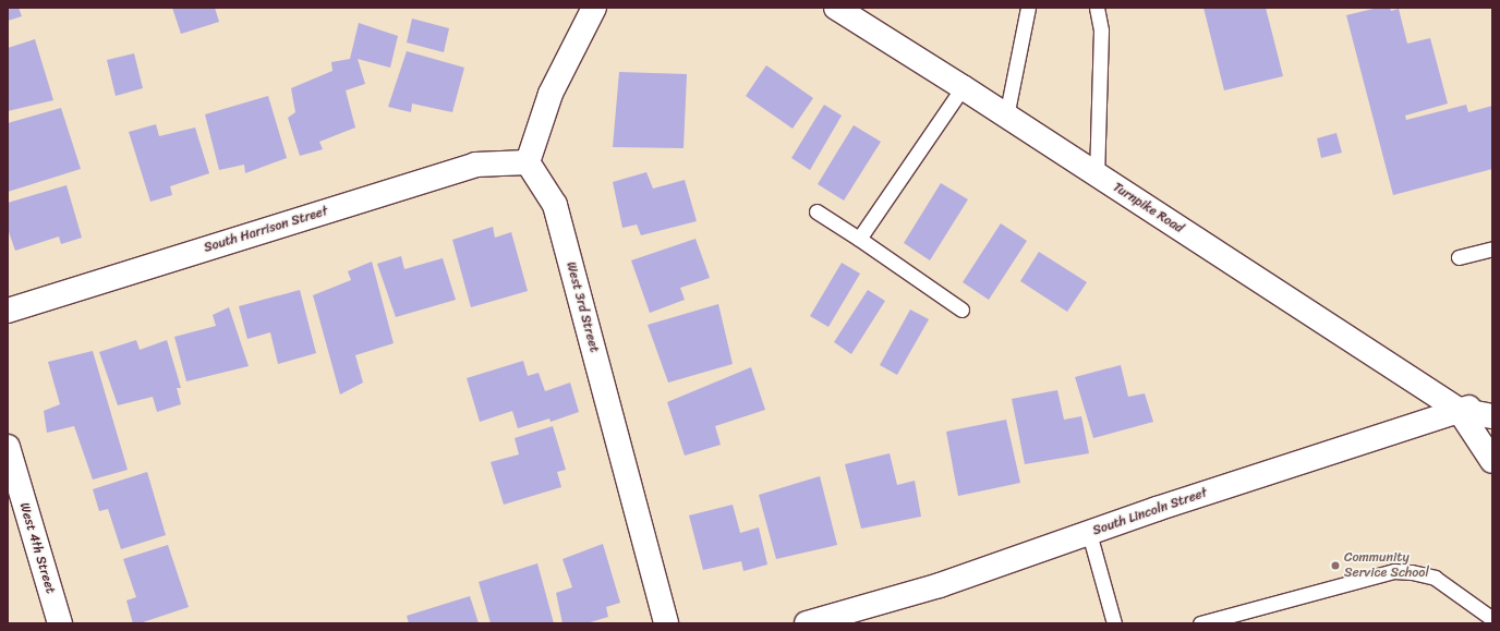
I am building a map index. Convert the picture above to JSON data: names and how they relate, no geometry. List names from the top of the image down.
{
  "streets": {
    "street": [
      "Turnpike Road",
      "South Harrison Street",
      "West 3rd Street",
      "South Lincoln Street",
      "West 4th Street"
    ]
  },
  "crossings": [
    ["Turnpike Road", "South Lincoln Street"],
    ["South Harrison Street", "West 3rd Street"]
  ],
  "places": ["Community Service School"]
}
